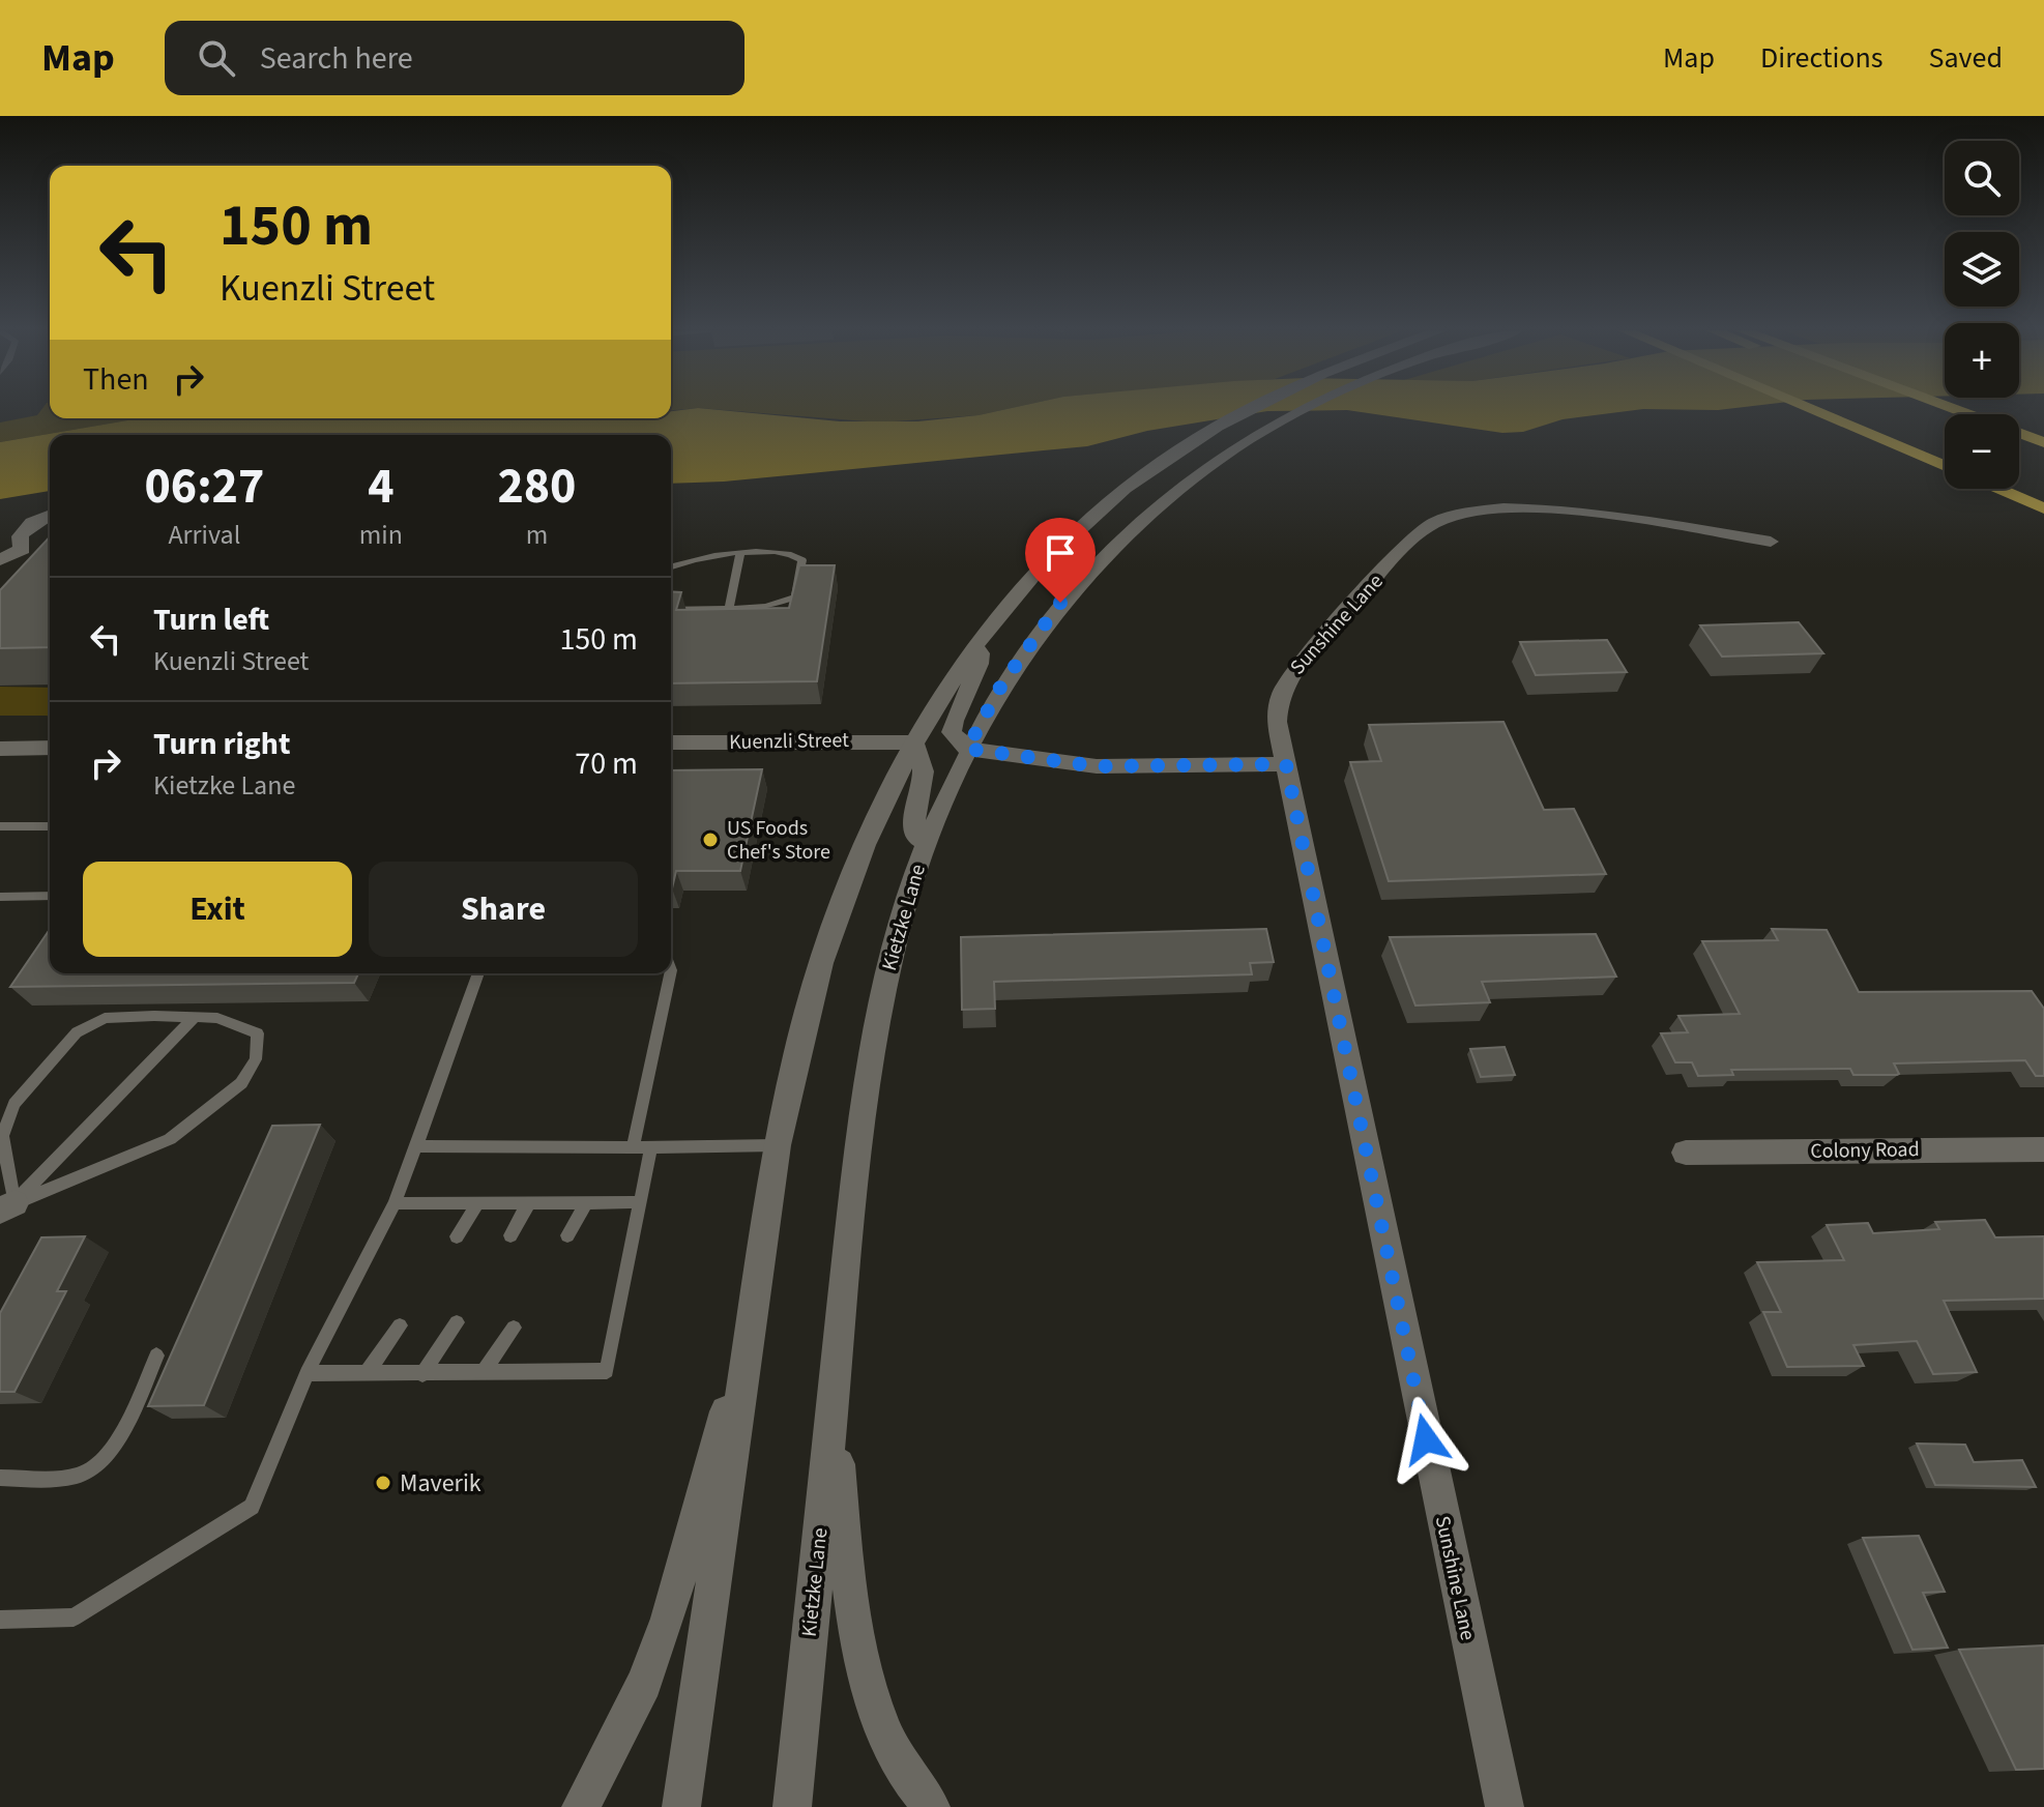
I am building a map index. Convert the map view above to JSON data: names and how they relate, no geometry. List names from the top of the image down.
{
  "streets": {
    "main road": [
      "Sunshine Lane",
      "Kuenzli Street",
      "Kietzke Lane",
      "Colony Road"
    ]
  },
  "places": ["US Foods Chef's Store", "Maverik"],
  "page": {
    "header": "Map",
    "search": "Search here",
    "nav": ["Map", "Directions", "Saved"],
    "map_buttons": ["+", "−"],
    "turn": ["150 m", "Kuenzli Street"],
    "then": "Then",
    "eta": [
      "06:27",
      "Arrival",
      "4",
      "min",
      "280",
      "m"
    ],
    "list": [
      {
        "name": "Turn left",
        "note": "Kuenzli Street",
        "value": "150 m"
      },
      {
        "name": "Turn right",
        "note": "Kietzke Lane",
        "value": "70 m"
      }
    ],
    "buttons": ["Exit", "Share"]
  }
}
